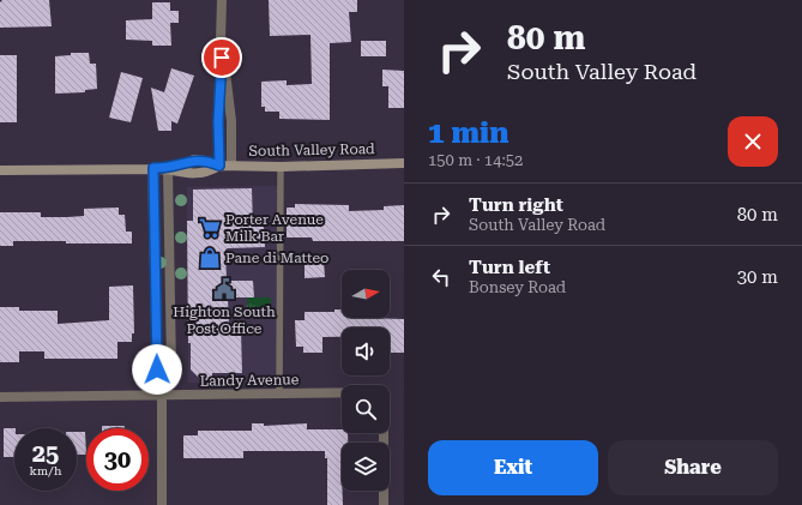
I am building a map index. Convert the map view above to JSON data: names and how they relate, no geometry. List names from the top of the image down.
{
  "streets": {
    "main road": ["South Valley Road"],
    "street": ["Landy Avenue"]
  },
  "places": {
    "supermarket": ["Porter Avenue Milk Bar"],
    "shop": ["Pane di Matteo"],
    "public building": ["Highton South Post Office"]
  },
  "north": "right",
  "page": {
    "turn": ["80 m", "South Valley Road"],
    "heading": ["1 min", "150 m · 14:52"],
    "list": [
      {
        "name": "Turn right",
        "note": "South Valley Road",
        "value": "80 m"
      },
      {
        "name": "Turn left",
        "note": "Bonsey Road",
        "value": "30 m"
      }
    ],
    "speed": "25 km/h",
    "limit": "30",
    "buttons": ["Exit", "Share"]
  }
}
